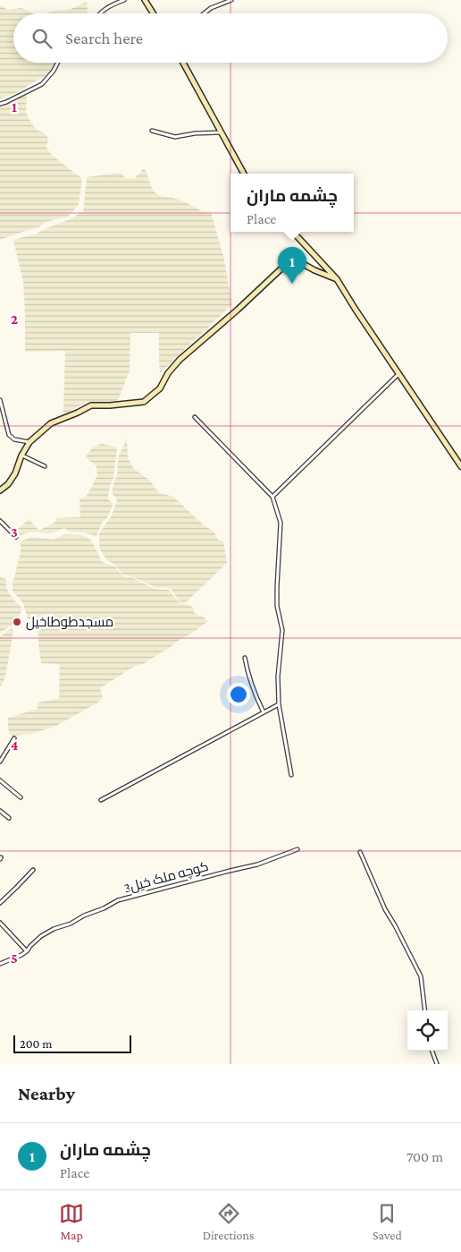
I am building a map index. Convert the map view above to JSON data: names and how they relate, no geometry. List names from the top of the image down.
{
  "streets": {
    "street": ["کوچه ملک خیل3"]
  },
  "places": ["مسجدطوطاخیل"],
  "scale_bar": "200 m",
  "page": {
    "search": "Search here",
    "popup": ["چشمه ماران", "Place"],
    "pins": "1",
    "scale": "200 m",
    "heading": "Nearby",
    "list": [
      {
        "mark": "1",
        "name": "چشمه ماران",
        "note": "Place",
        "value": "700 m"
      }
    ],
    "nav": ["Map", "Directions", "Saved"]
  },
  "grid": {
    "rows": [
      "1",
      "2",
      "3",
      "4",
      "5"
    ]
  }
}
